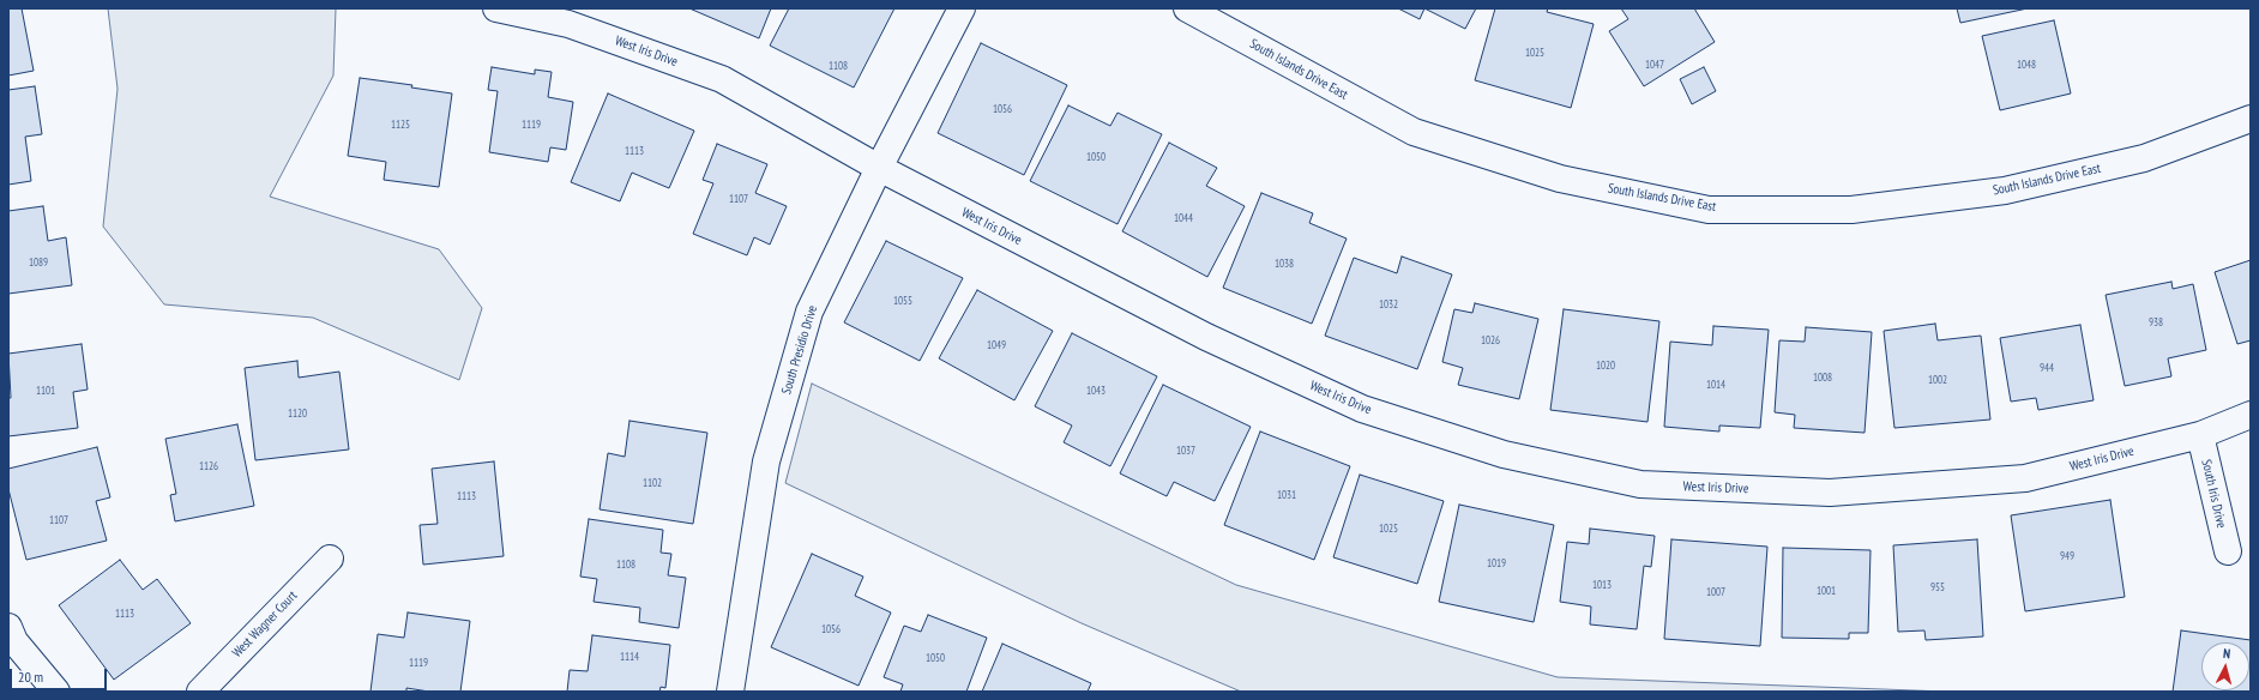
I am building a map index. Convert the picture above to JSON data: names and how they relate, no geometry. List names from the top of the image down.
{
  "streets": {
    "street": [
      "West Iris Drive",
      "South Islands Drive East",
      "South Presidio Drive",
      "South Iris Drive",
      "West Wagner Court"
    ]
  },
  "crossings": [
    ["West Iris Drive", "South Presidio Drive"],
    ["West Iris Drive", "South Iris Drive"]
  ],
  "house_numbers": [
    "1025",
    "1047",
    "1048",
    "1108",
    "1056",
    "1125",
    "1119",
    "1113",
    "1050",
    "1107",
    "1044",
    "1089",
    "1038",
    "1055",
    "1032",
    "938",
    "1026",
    "1049",
    "1020",
    "944",
    "1008",
    "1002",
    "1014",
    "1101",
    "1043",
    "1120",
    "1037",
    "1126",
    "1102",
    "1031",
    "1113",
    "1107",
    "1025",
    "949",
    "1019",
    "1108",
    "1013",
    "955",
    "1001",
    "1007",
    "1113",
    "1056",
    "1114",
    "1050",
    "1119"
  ],
  "scale_bar": "20 m",
  "north": "top"
}
